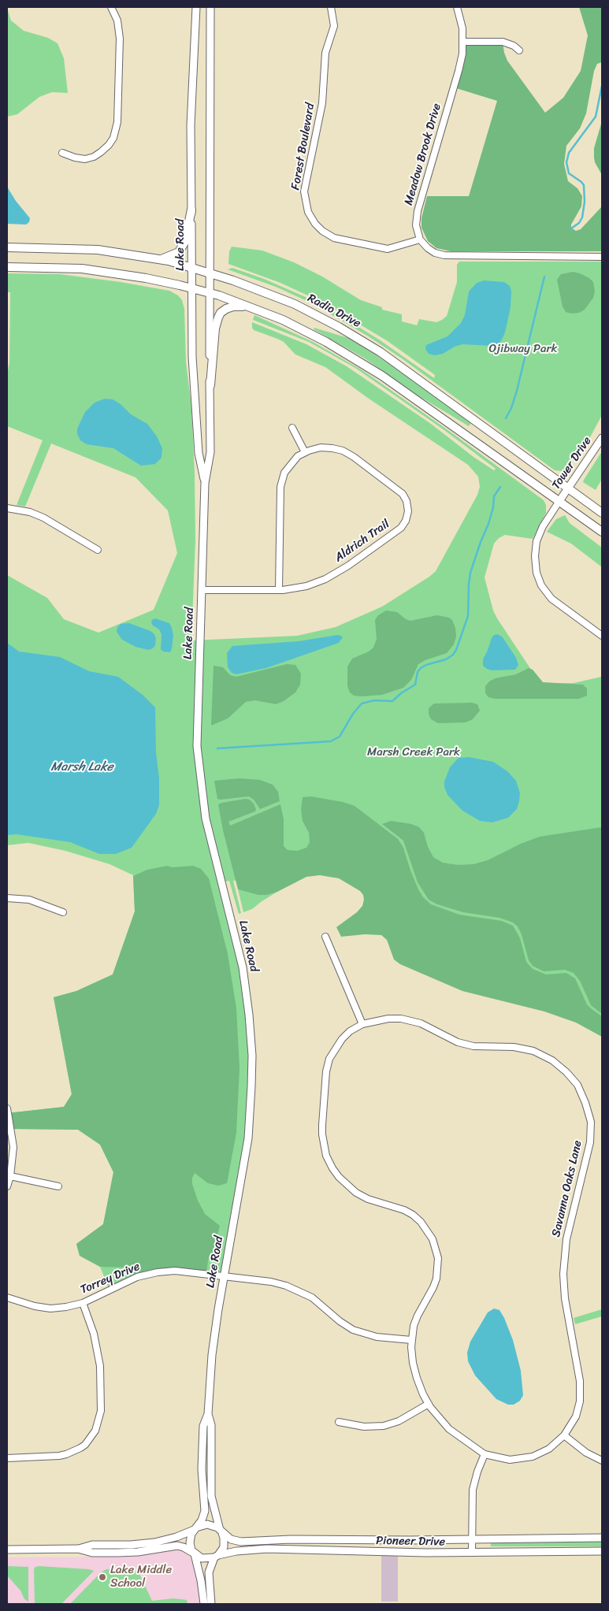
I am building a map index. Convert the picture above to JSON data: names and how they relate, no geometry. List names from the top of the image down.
{
  "streets": {
    "main road": ["Radio Drive"],
    "street": [
      "Forest Boulevard",
      "Meadow Brook Drive",
      "Lake Road",
      "Tower Drive",
      "Aldrich Trail",
      "Savanna Oaks Lane",
      "Torrey Drive",
      "Pioneer Drive"
    ]
  },
  "crossings": [
    ["Forest Boulevard", "Meadow Brook Drive"],
    ["Lake Road", "Radio Drive"],
    ["Lake Road", "Aldrich Trail"],
    ["Lake Road", "Torrey Drive"],
    ["Lake Road", "Pioneer Drive"],
    ["Radio Drive", "Tower Drive"],
    ["Savanna Oaks Lane", "Torrey Drive"]
  ],
  "water": ["Marsh Lake"],
  "parks": ["Ojibway Park", "Marsh Creek Park"],
  "places": ["Lake Middle School"]
}
